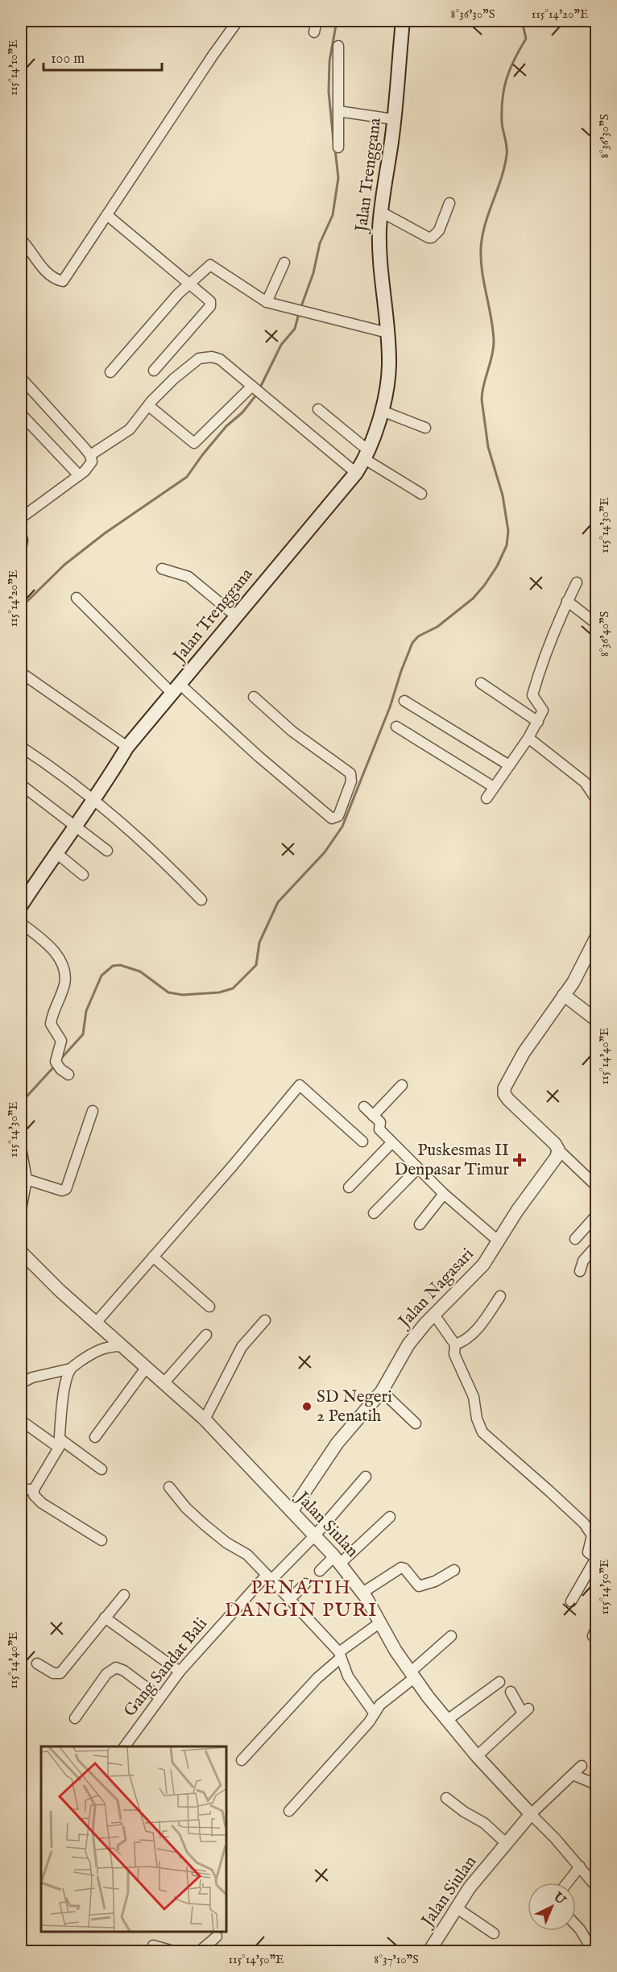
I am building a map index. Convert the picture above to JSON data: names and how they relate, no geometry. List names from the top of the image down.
{
  "streets": {
    "main road": ["Jalan Trenggana"],
    "street": ["Jalan Nagasari", "Jalan Siulan", "Gang Sandat Bali"]
  },
  "crossings": [
    ["Jalan Nagasari", "Jalan Siulan"],
    ["Jalan Siulan", "Gang Sandat Bali"]
  ],
  "districts": ["PENATIH DANGIN PURI"],
  "places": {
    "health": ["Puskesmas II Denpasar Timur"],
    "other": ["SD Negeri 2 Penatih"]
  },
  "scale_bar": "100 m",
  "north": "top right",
  "coordinates": [
    "8°36'30\"S",
    "115°14'20\"E",
    "115°14'10\"E",
    "115°14'30\"E",
    "8°36'40\"S",
    "115°14'40\"E",
    "115°14'50\"E",
    "8°37'10\"S"
  ]
}
